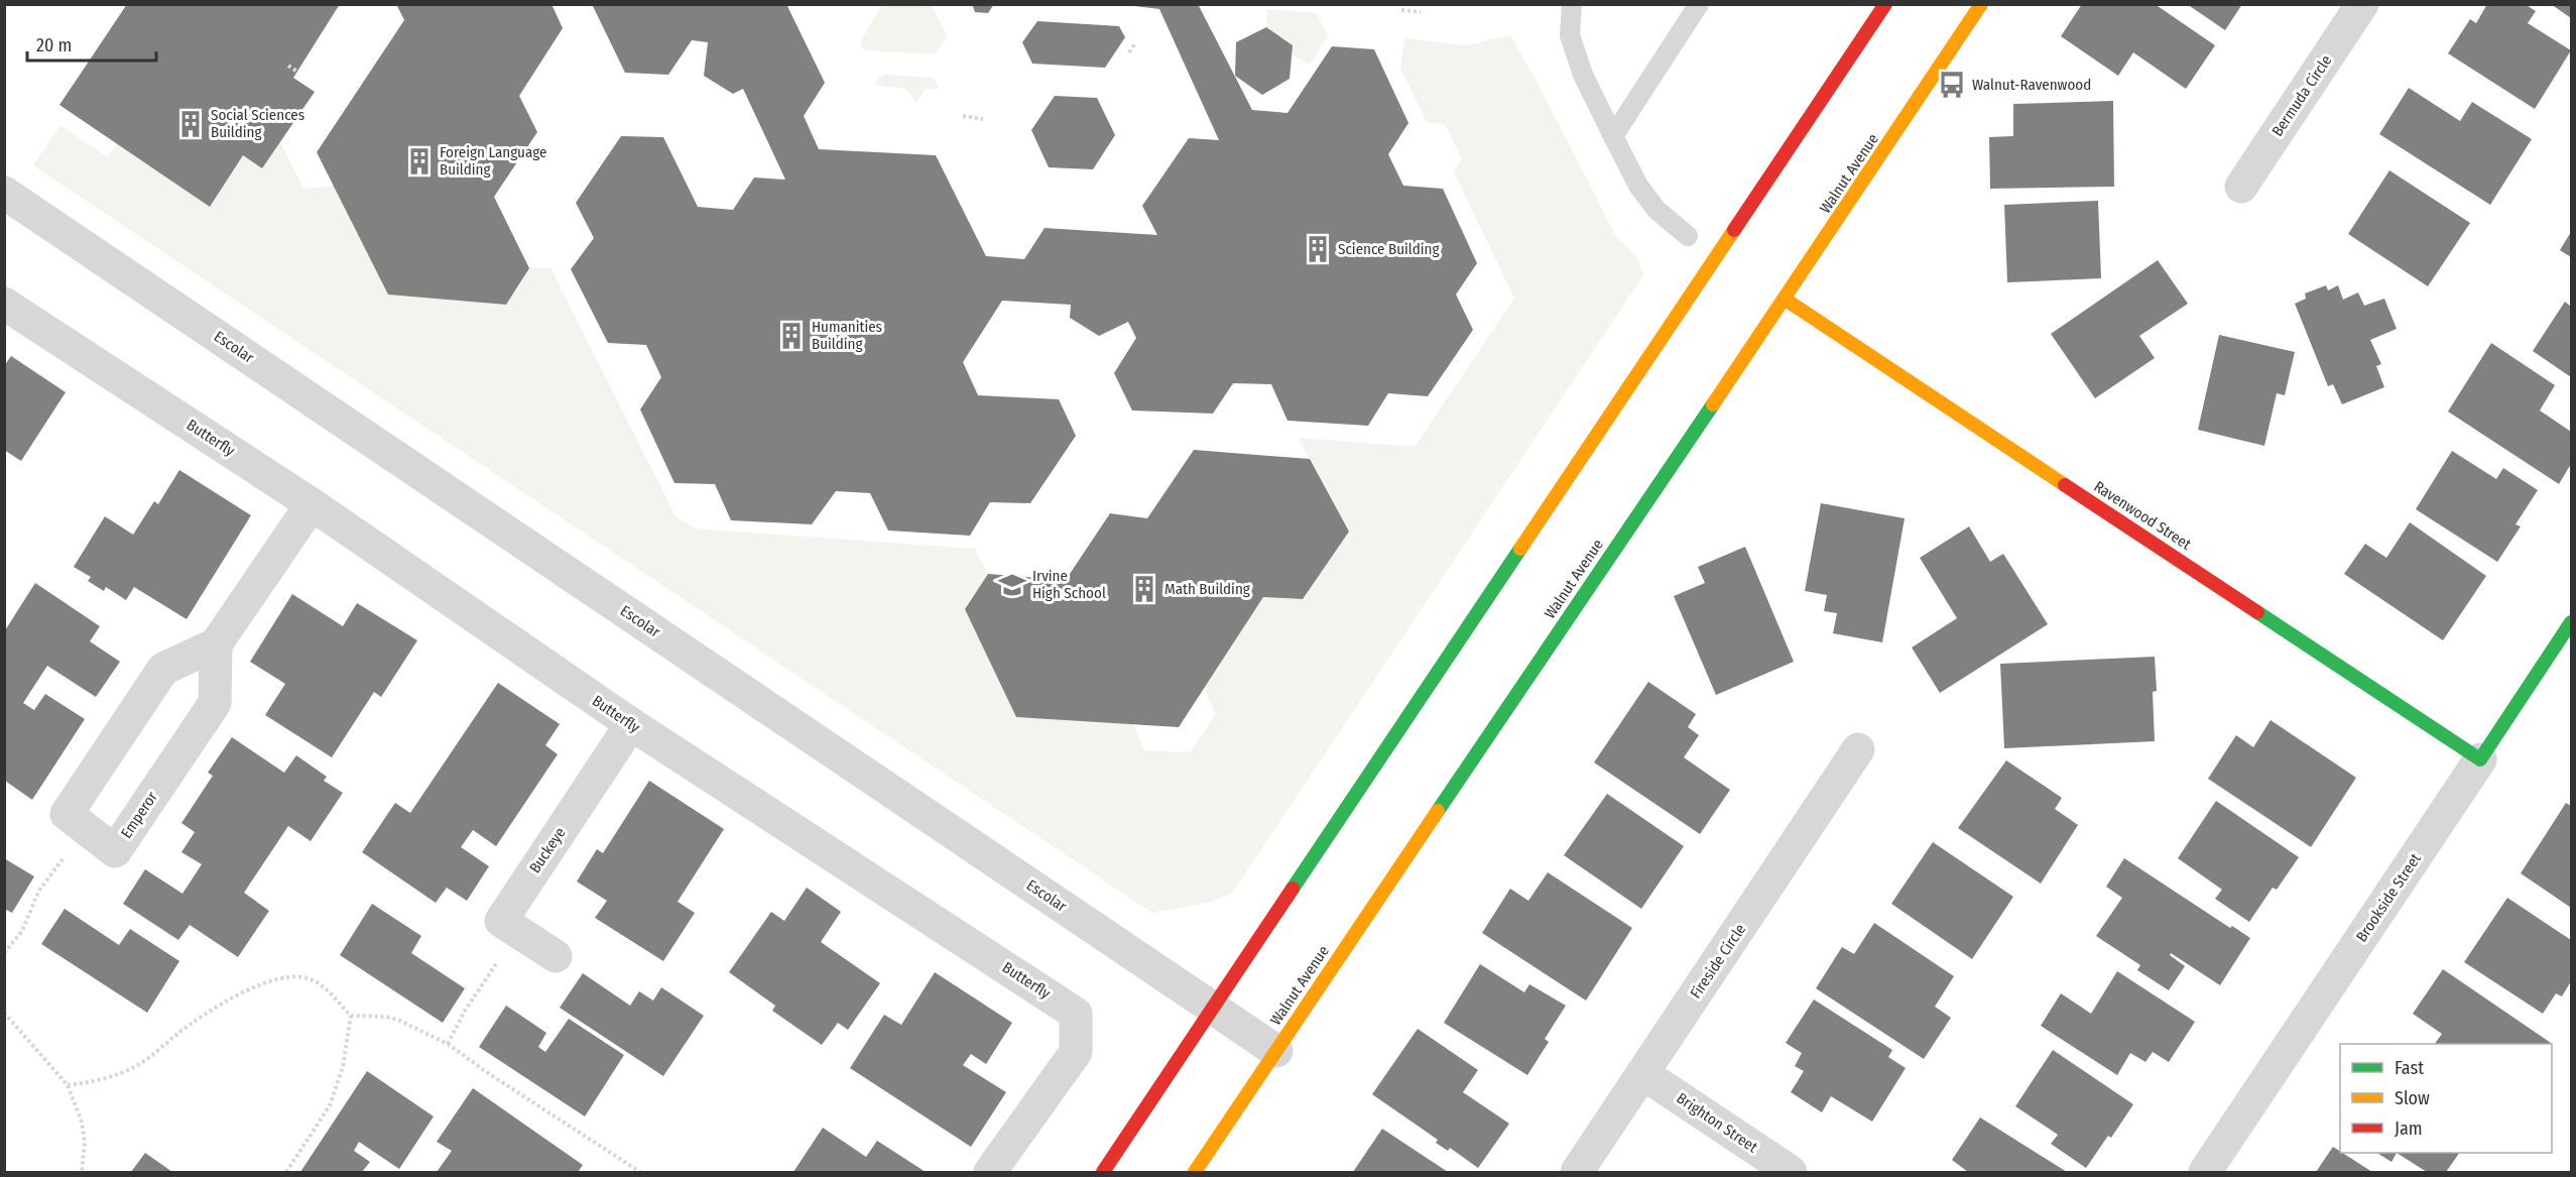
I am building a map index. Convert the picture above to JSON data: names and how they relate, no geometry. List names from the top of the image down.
{
  "streets": {
    "main road": ["Walnut Avenue", "Ravenwood Street", "Brookside Street"],
    "street": [
      "Bermuda Circle",
      "Escolar",
      "Butterfly",
      "Emperor",
      "Buckeye",
      "Fireside Circle",
      "Brighton Street"
    ]
  },
  "crossings": [
    ["Walnut Avenue", "Escolar"],
    ["Walnut Avenue", "Ravenwood Street"],
    ["Butterfly", "Buckeye"],
    ["Ravenwood Street", "Brookside Street"],
    ["Fireside Circle", "Brighton Street"]
  ],
  "places": {
    "bus stop": ["Walnut-Ravenwood"],
    "building": [
      "Social Sciences Building",
      "Foreign Language Building",
      "Science Building",
      "Humanities Building",
      "Math Building"
    ],
    "school or university": ["Irvine High School"]
  },
  "legend": ["Fast", "Slow", "Jam"],
  "scale_bar": "20 m"
}
